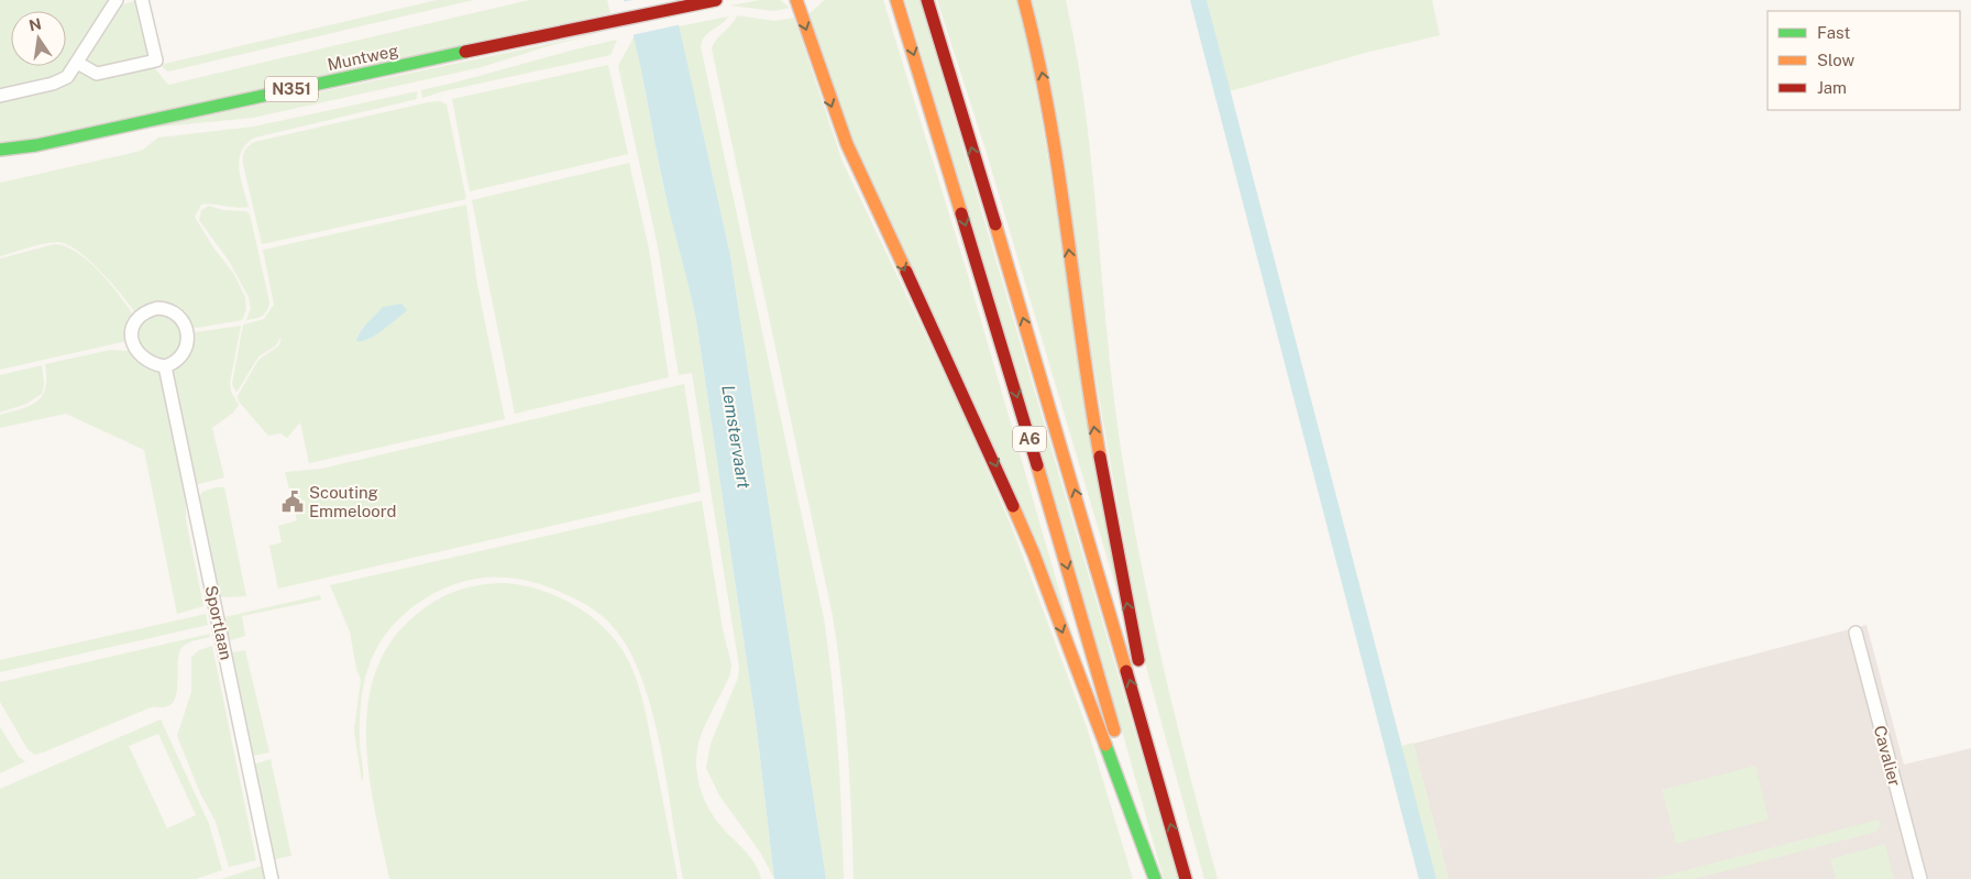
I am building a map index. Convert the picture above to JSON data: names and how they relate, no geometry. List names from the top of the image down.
{
  "streets": {
    "main road": ["Muntweg", "N351", "A6"],
    "street": ["Sportlaan", "Cavalier"]
  },
  "water": ["Lemstervaart"],
  "places": {
    "public building": ["Scouting Emmeloord"]
  },
  "legend": ["Fast", "Slow", "Jam"],
  "north": "top"
}
